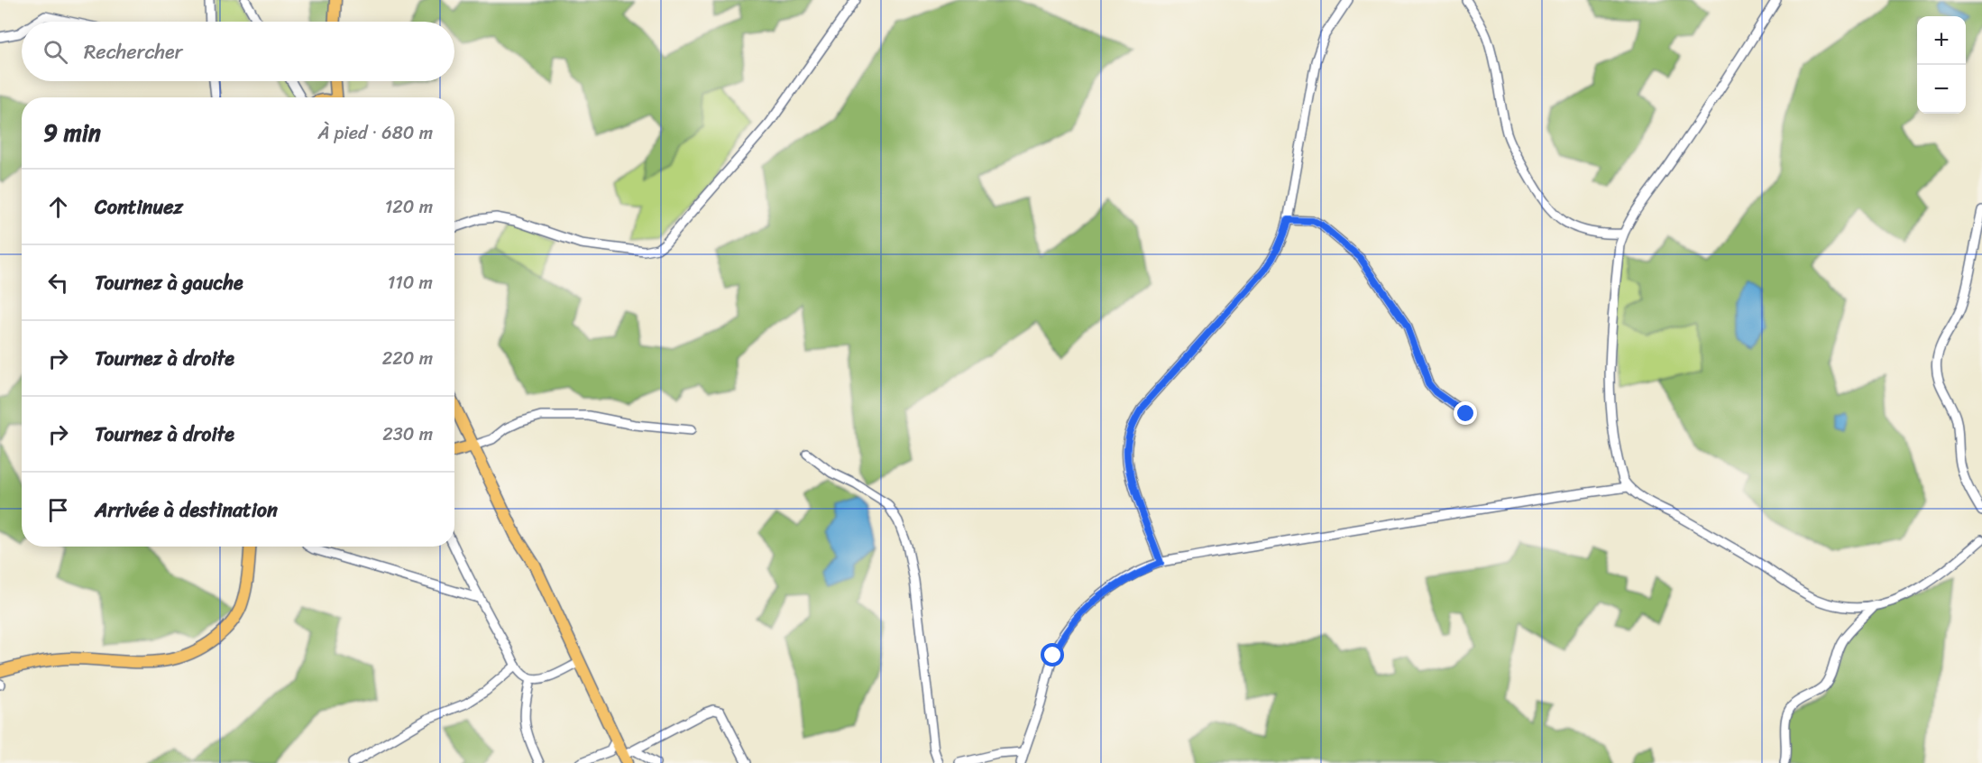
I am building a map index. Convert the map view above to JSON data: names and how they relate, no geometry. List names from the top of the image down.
{
  "page": {
    "map_buttons": ["+", "−"],
    "search": "Rechercher",
    "heading": ["9 min", "À pied · 680 m"],
    "list": [
      ["Continuez", "120 m"],
      ["Tournez à gauche", "110 m"],
      ["Tournez à droite", "220 m"],
      ["Tournez à droite", "230 m"],
      "Arrivée à destination"
    ]
  }
}
